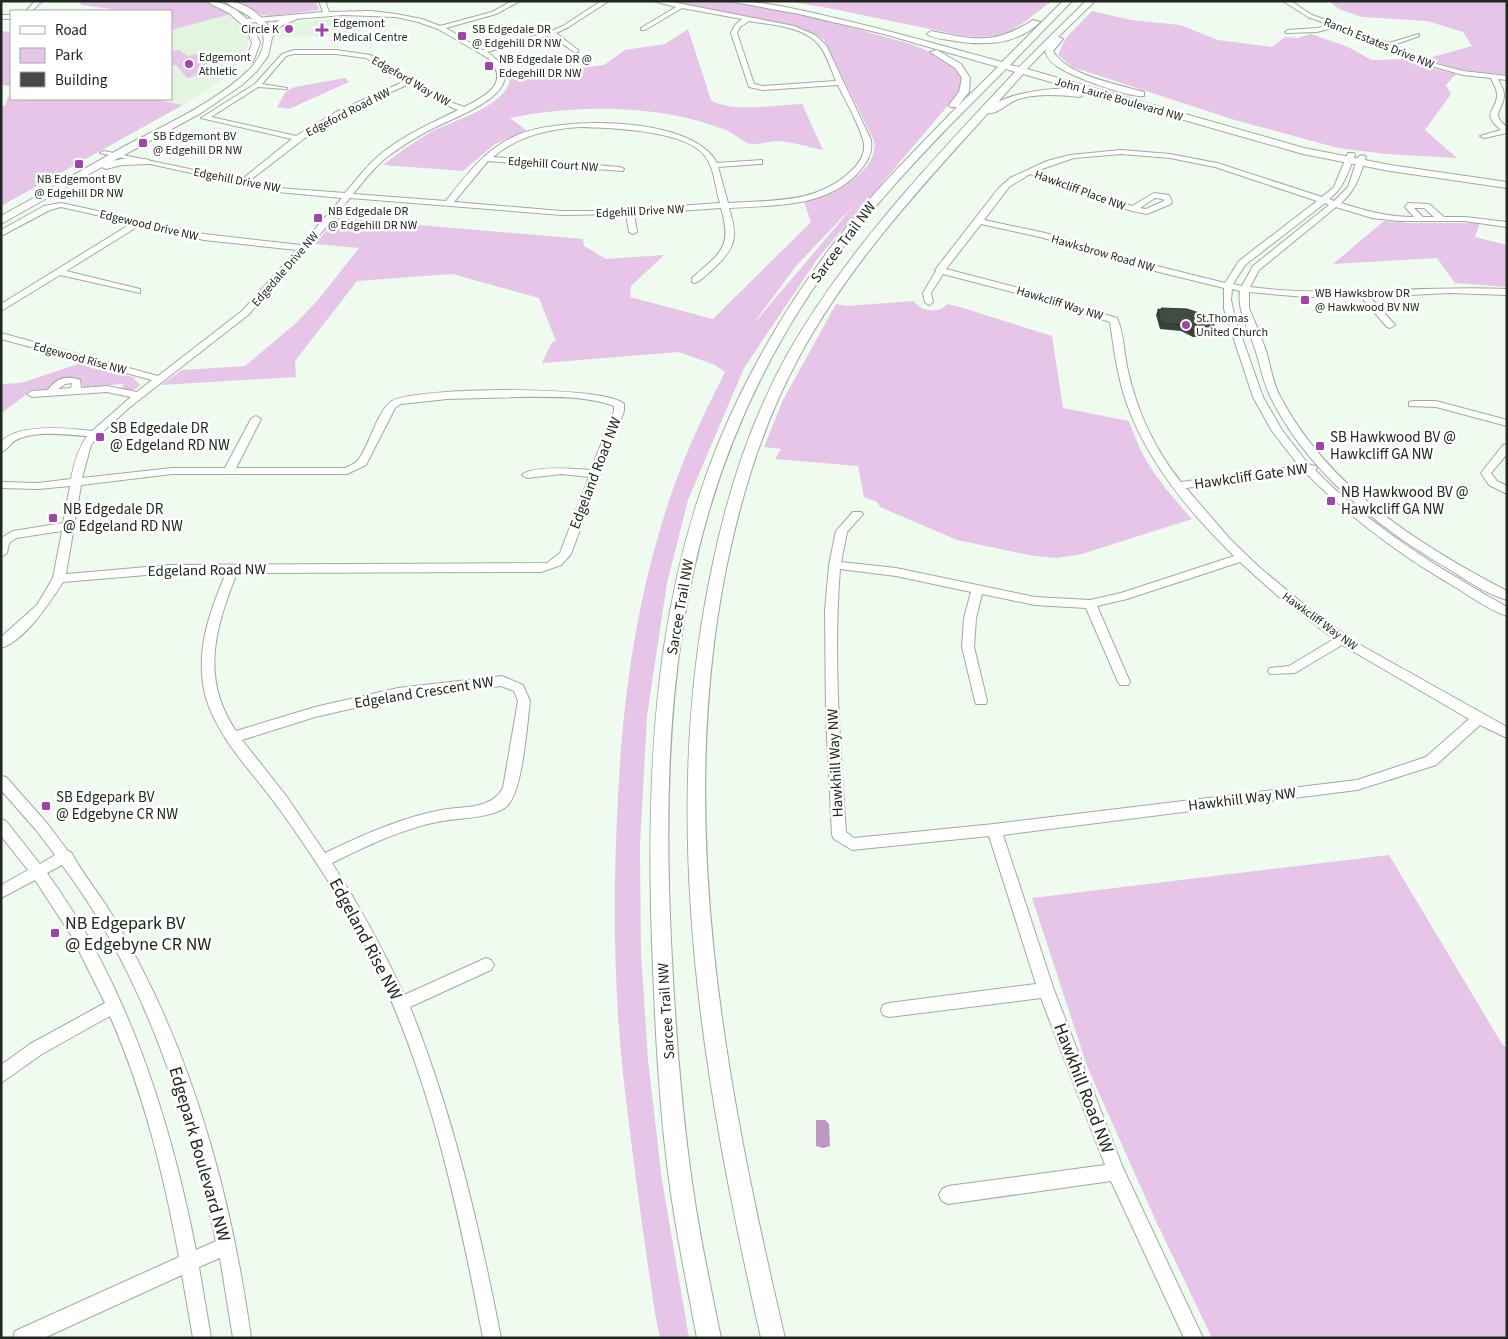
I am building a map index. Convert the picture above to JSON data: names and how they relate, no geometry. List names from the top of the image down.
{
  "streets": {
    "main road": ["John Laurie Boulevard NW", "Sarcee Trail NW"],
    "street": [
      "Ranch Estates Drive NW",
      "Edgeford Way NW",
      "Edgeford Road NW",
      "Edgehill Court NW",
      "Edgehill Drive NW",
      "Hawkcliff Place NW",
      "Edgewood Drive NW",
      "Hawksbrow Road NW",
      "Edgedale Drive NW",
      "Hawkcliff Way NW",
      "Edgewood Rise NW",
      "Edgeland Road NW",
      "Hawkcliff Gate NW",
      "Edgeland Crescent NW",
      "Hawkhill Way NW",
      "Edgeland Rise NW",
      "Hawkhill Road NW",
      "Edgepark Boulevard NW"
    ]
  },
  "crossings": [
    ["Edgeford Way NW", "Edgeford Road NW"],
    ["Edgeford Way NW", "Edgedale Drive NW"],
    ["John Laurie Boulevard NW", "Sarcee Trail NW"],
    ["Edgeford Road NW", "Edgehill Drive NW"],
    ["Edgehill Drive NW", "Edgedale Drive NW"],
    ["Edgewood Drive NW", "Edgedale Drive NW"],
    ["Edgedale Drive NW", "Edgewood Rise NW"],
    ["Edgedale Drive NW", "Edgeland Road NW"],
    ["Hawkcliff Way NW", "Hawkcliff Gate NW"],
    ["Hawkcliff Way NW", "Hawkhill Way NW"],
    ["Edgeland Road NW", "Edgeland Rise NW"],
    ["Edgeland Crescent NW", "Edgeland Rise NW"],
    ["Hawkhill Way NW", "Hawkhill Road NW"]
  ],
  "places": {
    "other": ["Circle K", "Edgemont Athletic", "St.Thomas United Church"],
    "health": ["Edgemont Medical Centre"],
    "transit": [
      "SB Edgedale DR @ Edgehill DR NW",
      "NB Edgedale DR @ Edegehill DR NW",
      "SB Edgemont BV @ Edgehill DR NW",
      "NB Edgemont BV @ Edgehill DR NW",
      "NB Edgedale DR @ Edgehill DR NW",
      "WB Hawksbrow DR @ Hawkwood BV NW",
      "SB Edgedale DR @ Edgeland RD NW",
      "SB Hawkwood BV @ Hawkcliff GA NW",
      "NB Hawkwood BV @ Hawkcliff GA NW",
      "NB Edgedale DR @ Edgeland RD NW",
      "SB Edgepark BV @ Edgebyne CR NW",
      "NB Edgepark BV @ Edgebyne CR NW"
    ]
  },
  "legend": ["Road", "Park", "Building"]
}
